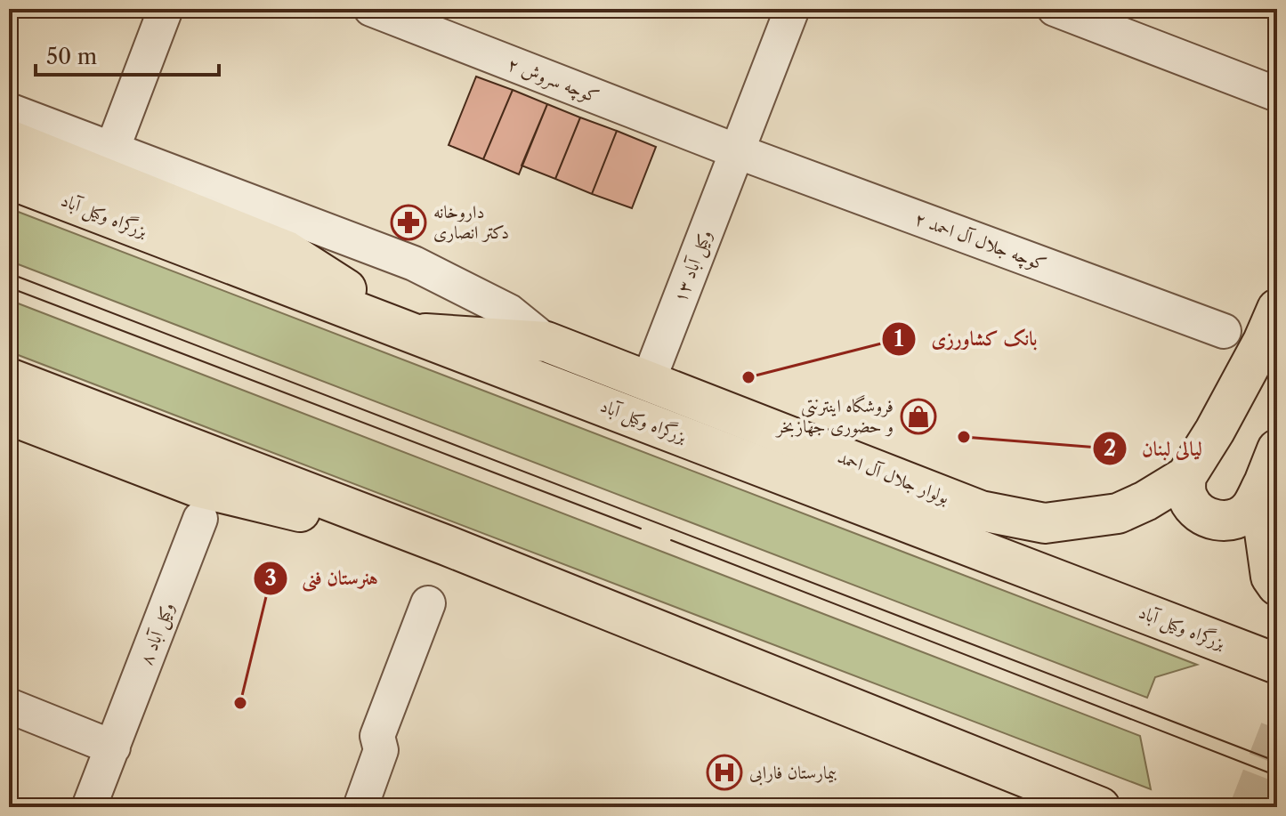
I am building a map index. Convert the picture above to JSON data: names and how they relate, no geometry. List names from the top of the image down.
{
  "streets": {
    "main road": ["بزرگراه وکیل آباد", "بولوار جلال آل احمد"],
    "street": [
      "کوچه سروش ۲",
      "کوچه جلال آل احمد ۲",
      "۱۳ وکیل آباد",
      "۸ وکیل آباد"
    ]
  },
  "crossings": [
    ["کوچه سروش ۲", "کوچه جلال آل احمد ۲"],
    ["کوچه سروش ۲", "۱۳ وکیل آباد"],
    ["بزرگراه وکیل آباد", "بولوار جلال آل احمد"],
    ["کوچه جلال آل احمد ۲", "۱۳ وکیل آباد"],
    ["۱۳ وکیل آباد", "بولوار جلال آل احمد"]
  ],
  "places": {
    "pharmacy": ["داروخانه دکتر انصاری"],
    "other": ["بانک کشاورزی", "لیالی لبنان", "هنرستان فنی"],
    "shop": ["فروشگاه اینترنتی و حضوری جهازبخر"],
    "hospital": ["بیمارستان فارابی"]
  },
  "scale_bar": "50 m"
}
